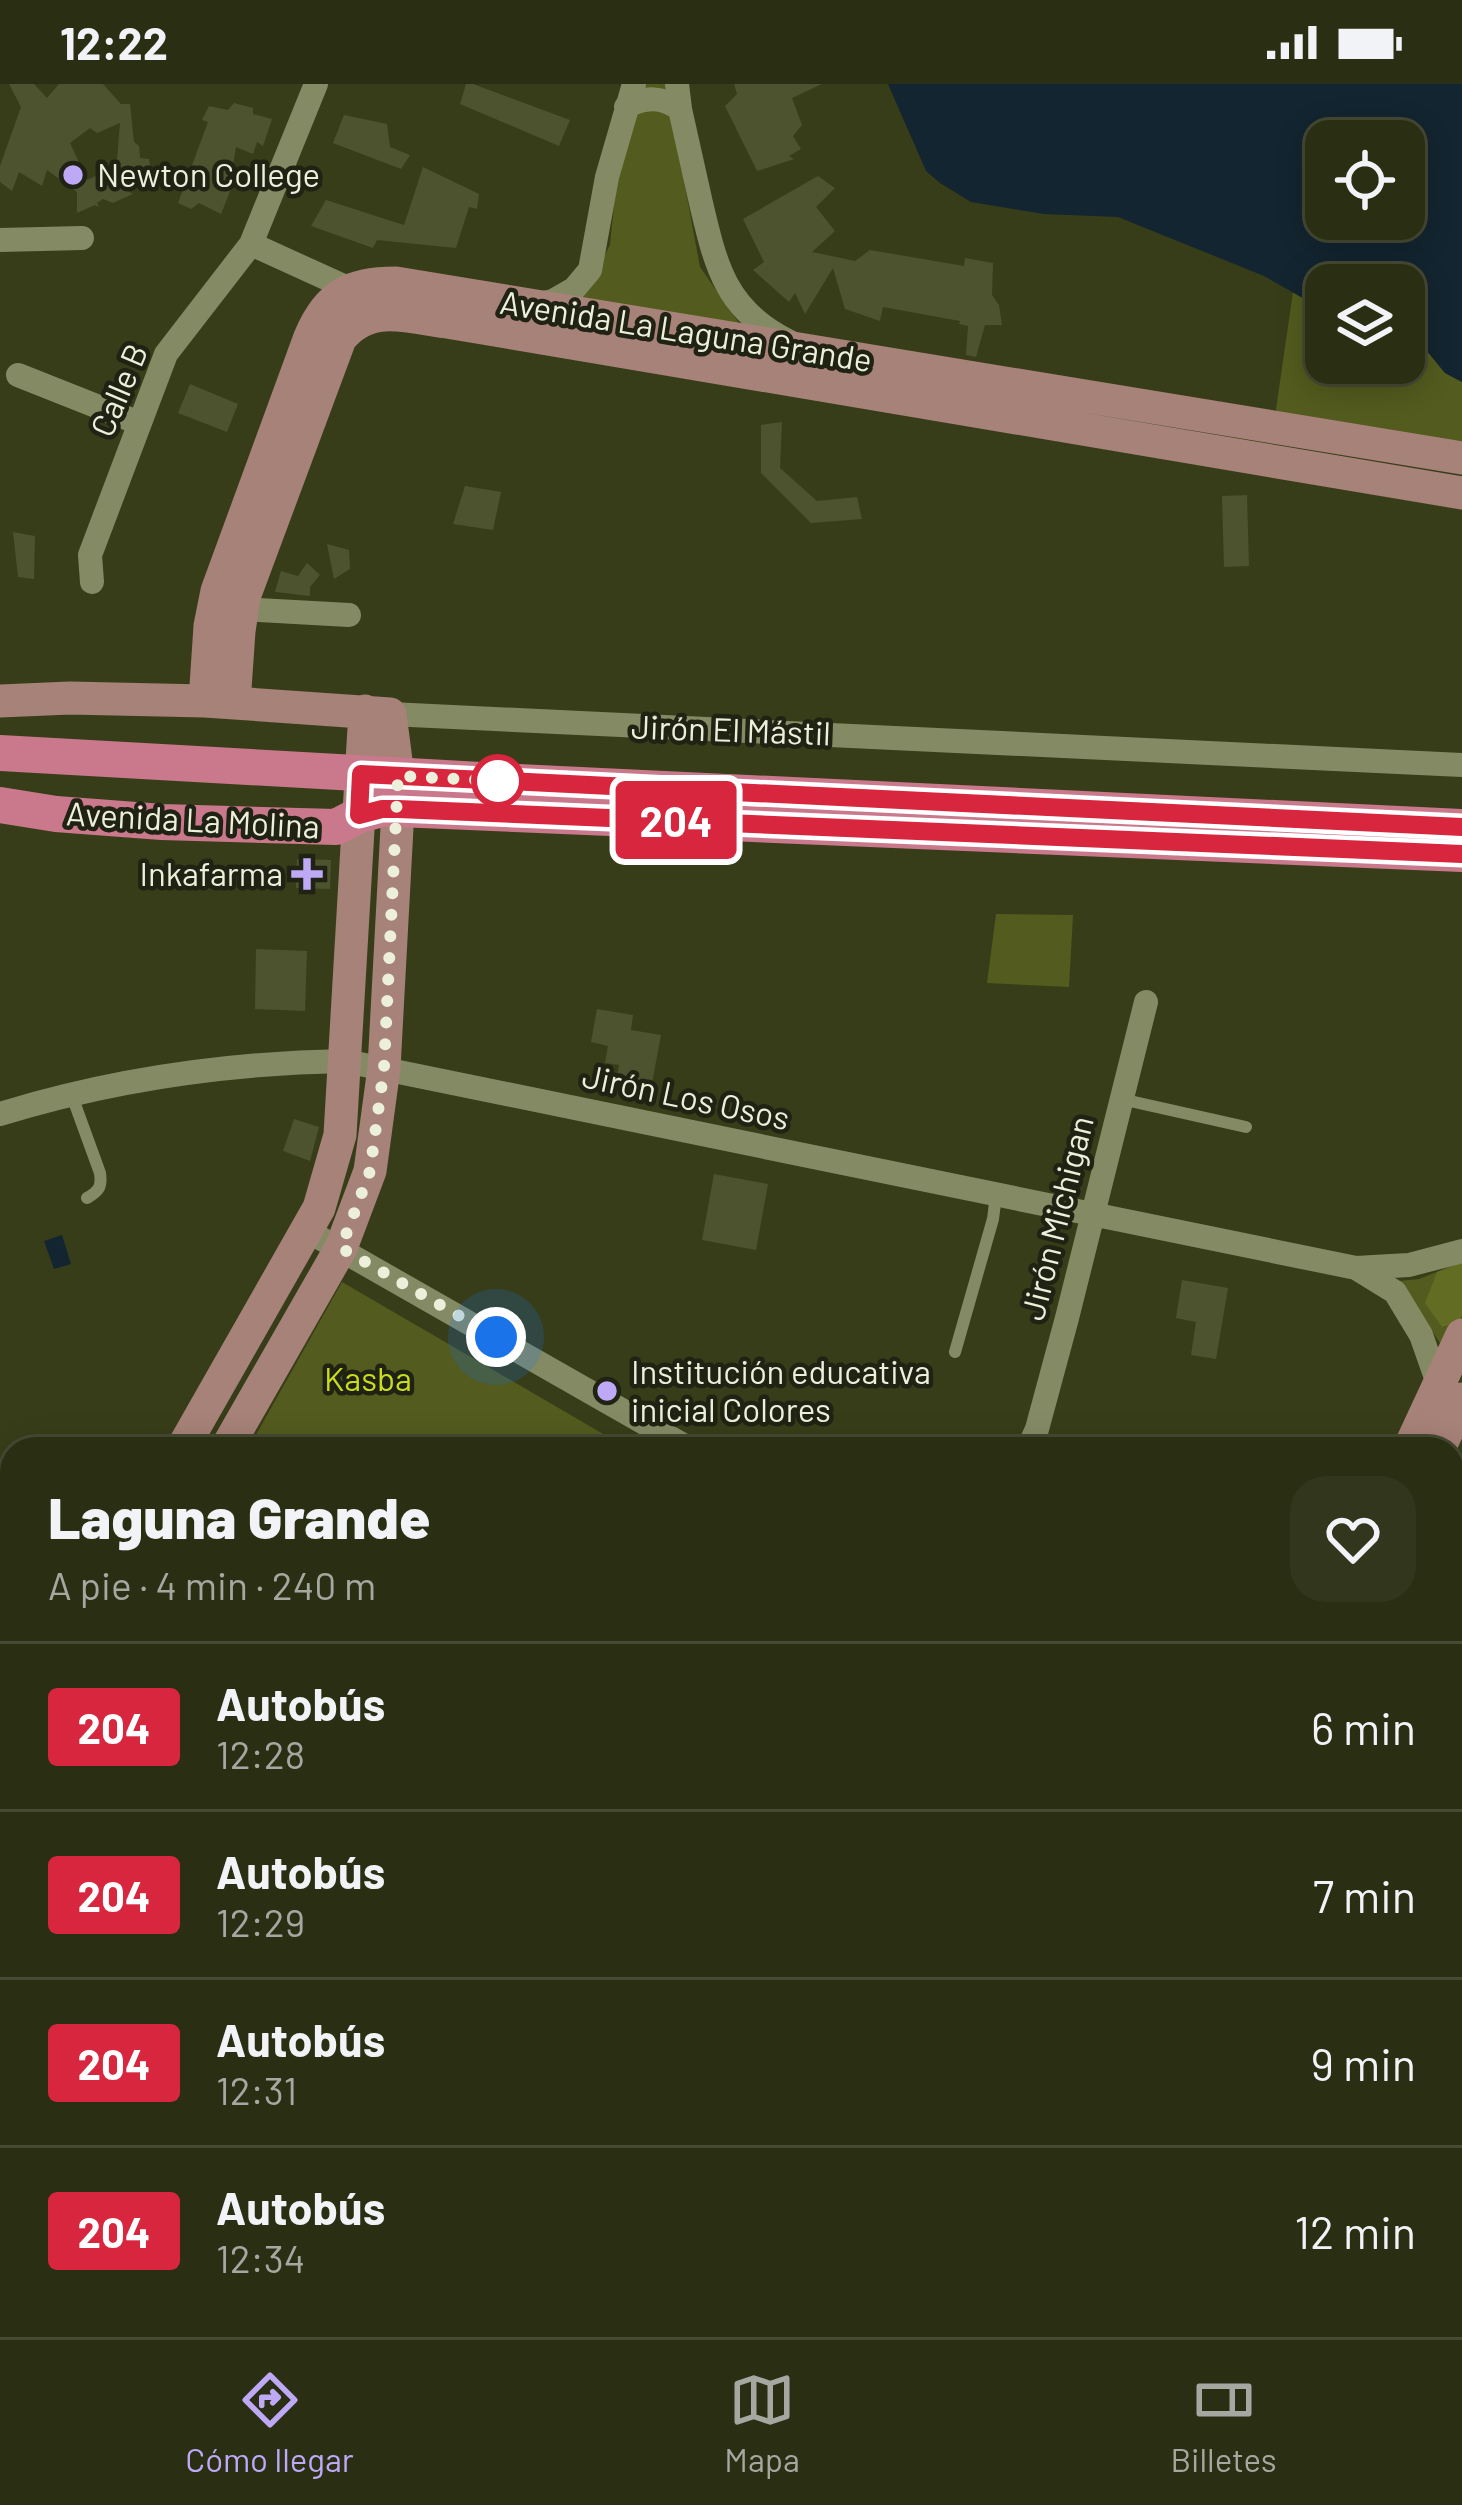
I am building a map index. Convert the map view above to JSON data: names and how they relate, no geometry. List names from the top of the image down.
{
  "streets": {
    "main road": ["Avenida La Molina"],
    "street": [
      "Avenida La Laguna Grande",
      "Calle B",
      "Jirón El Mástil",
      "Jirón Los Osos",
      "Jirón Michigan"
    ]
  },
  "crossings": [
    ["Avenida La Laguna Grande", "Jirón El Mástil"],
    ["Jirón Los Osos", "Jirón Michigan"]
  ],
  "parks": ["Kasba"],
  "places": {
    "other": ["Newton College", "Institución educativa inicial Colores"],
    "health": ["Inkafarma"]
  },
  "lines": ["bus line 204"],
  "page": {
    "status": "12:22",
    "on_map": "204",
    "heading": ["Laguna Grande", "A pie · 4 min · 240 m"],
    "list": [
      {
        "mark": "204",
        "name": "Autobús",
        "note": "12:28",
        "value": "6 min"
      },
      {
        "mark": "204",
        "name": "Autobús",
        "note": "12:29",
        "value": "7 min"
      },
      {
        "mark": "204",
        "name": "Autobús",
        "note": "12:31",
        "value": "9 min"
      },
      {
        "mark": "204",
        "name": "Autobús",
        "note": "12:34",
        "value": "12 min"
      }
    ],
    "tabs": ["Cómo llegar", "Mapa", "Billetes"]
  }
}
